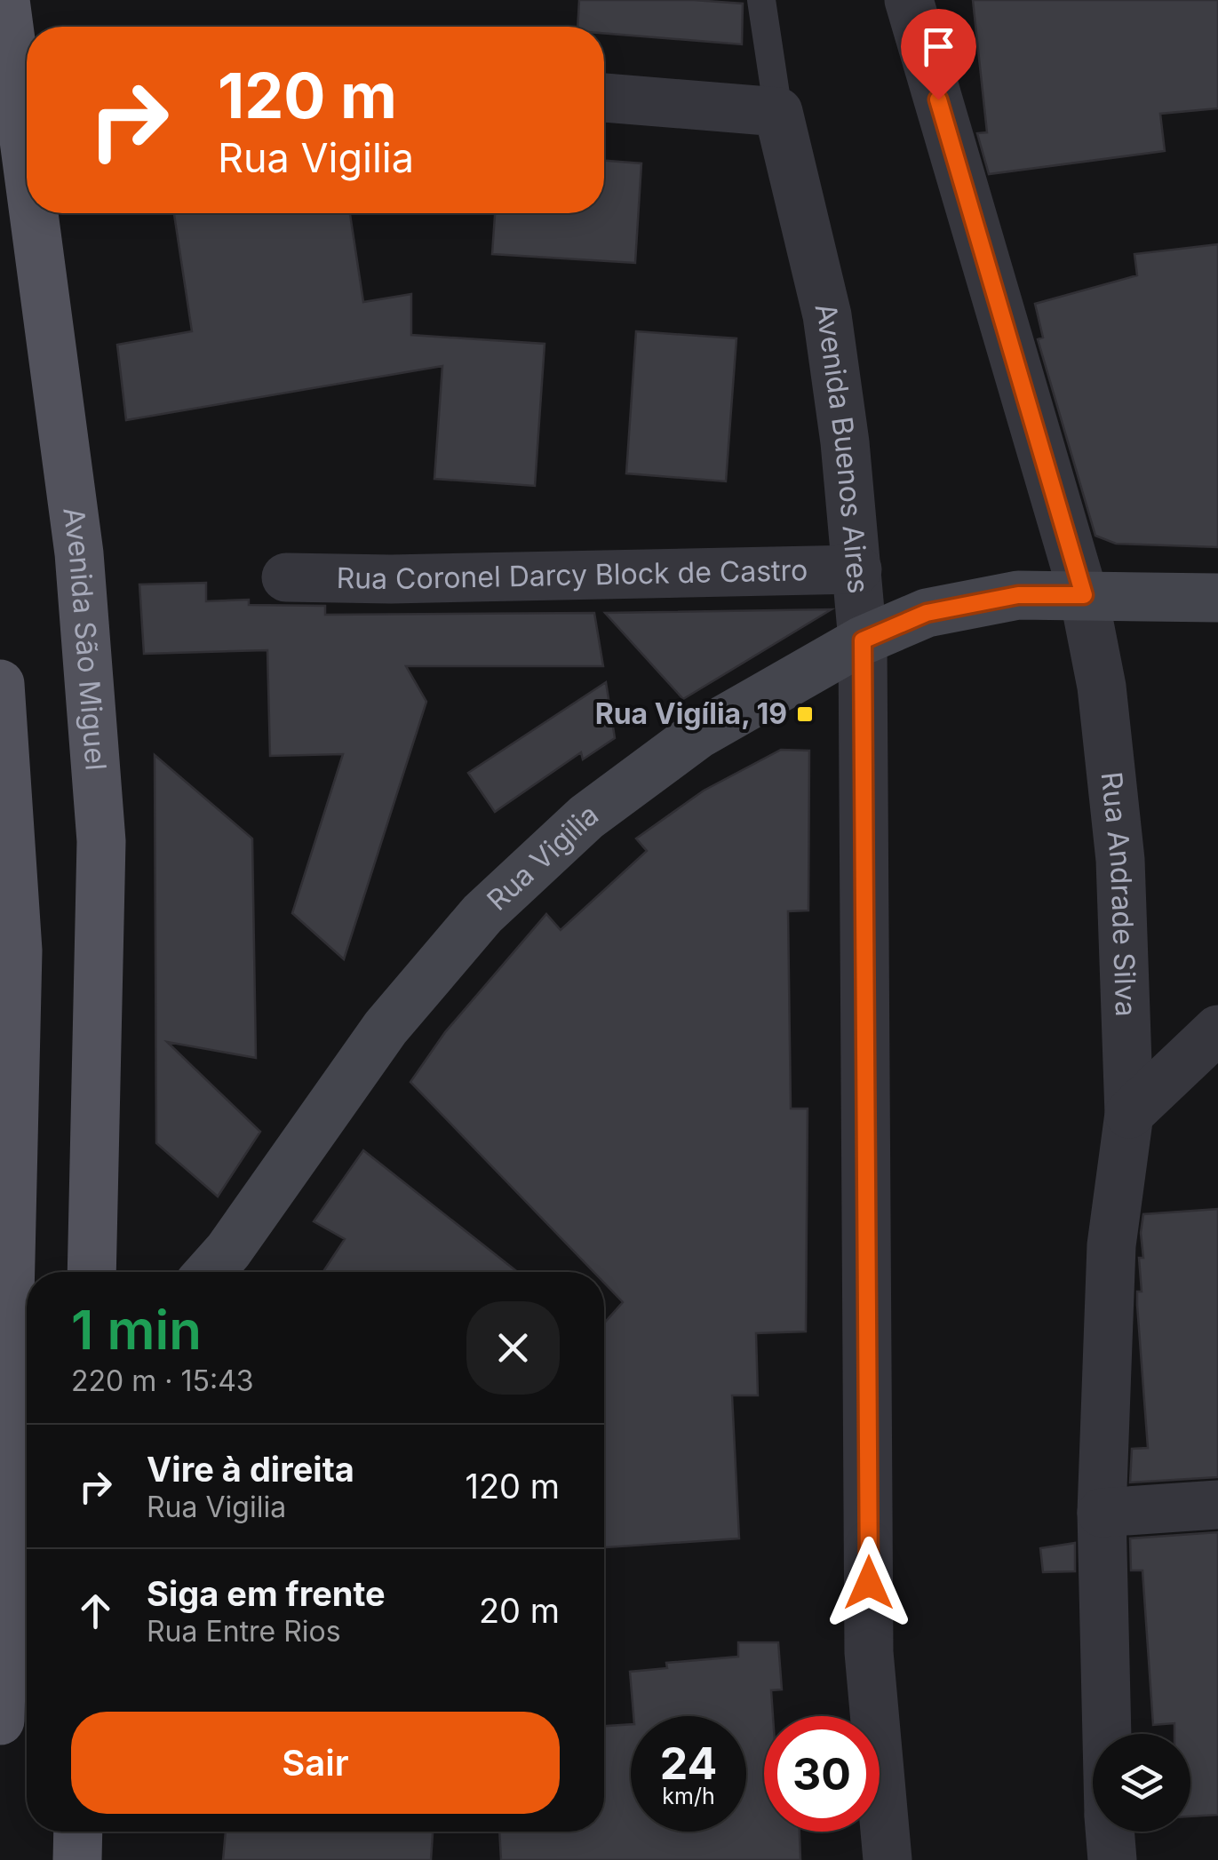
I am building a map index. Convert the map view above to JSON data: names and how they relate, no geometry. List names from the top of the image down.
{
  "streets": {
    "main road": ["Avenida São Miguel"],
    "street": [
      "Avenida Buenos Aires",
      "Rua Coronel Darcy Block de Castro",
      "Rua Vigilia",
      "Rua Andrade Silva"
    ]
  },
  "crossings": [
    ["Avenida Buenos Aires", "Rua Coronel Darcy Block de Castro"],
    ["Avenida Buenos Aires", "Rua Vigilia"],
    ["Rua Vigilia", "Rua Andrade Silva"]
  ],
  "places": {
    "transit": ["Rua Vigília, 19"]
  },
  "page": {
    "turn": ["120 m", "Rua Vigilia"],
    "heading": ["1 min", "220 m · 15:43"],
    "list": [
      {
        "name": "Vire à direita",
        "note": "Rua Vigilia",
        "value": "120 m"
      },
      {
        "name": "Siga em frente",
        "note": "Rua Entre Rios",
        "value": "20 m"
      }
    ],
    "buttons": "Sair",
    "speed": "24 km/h",
    "limit": "30"
  }
}
